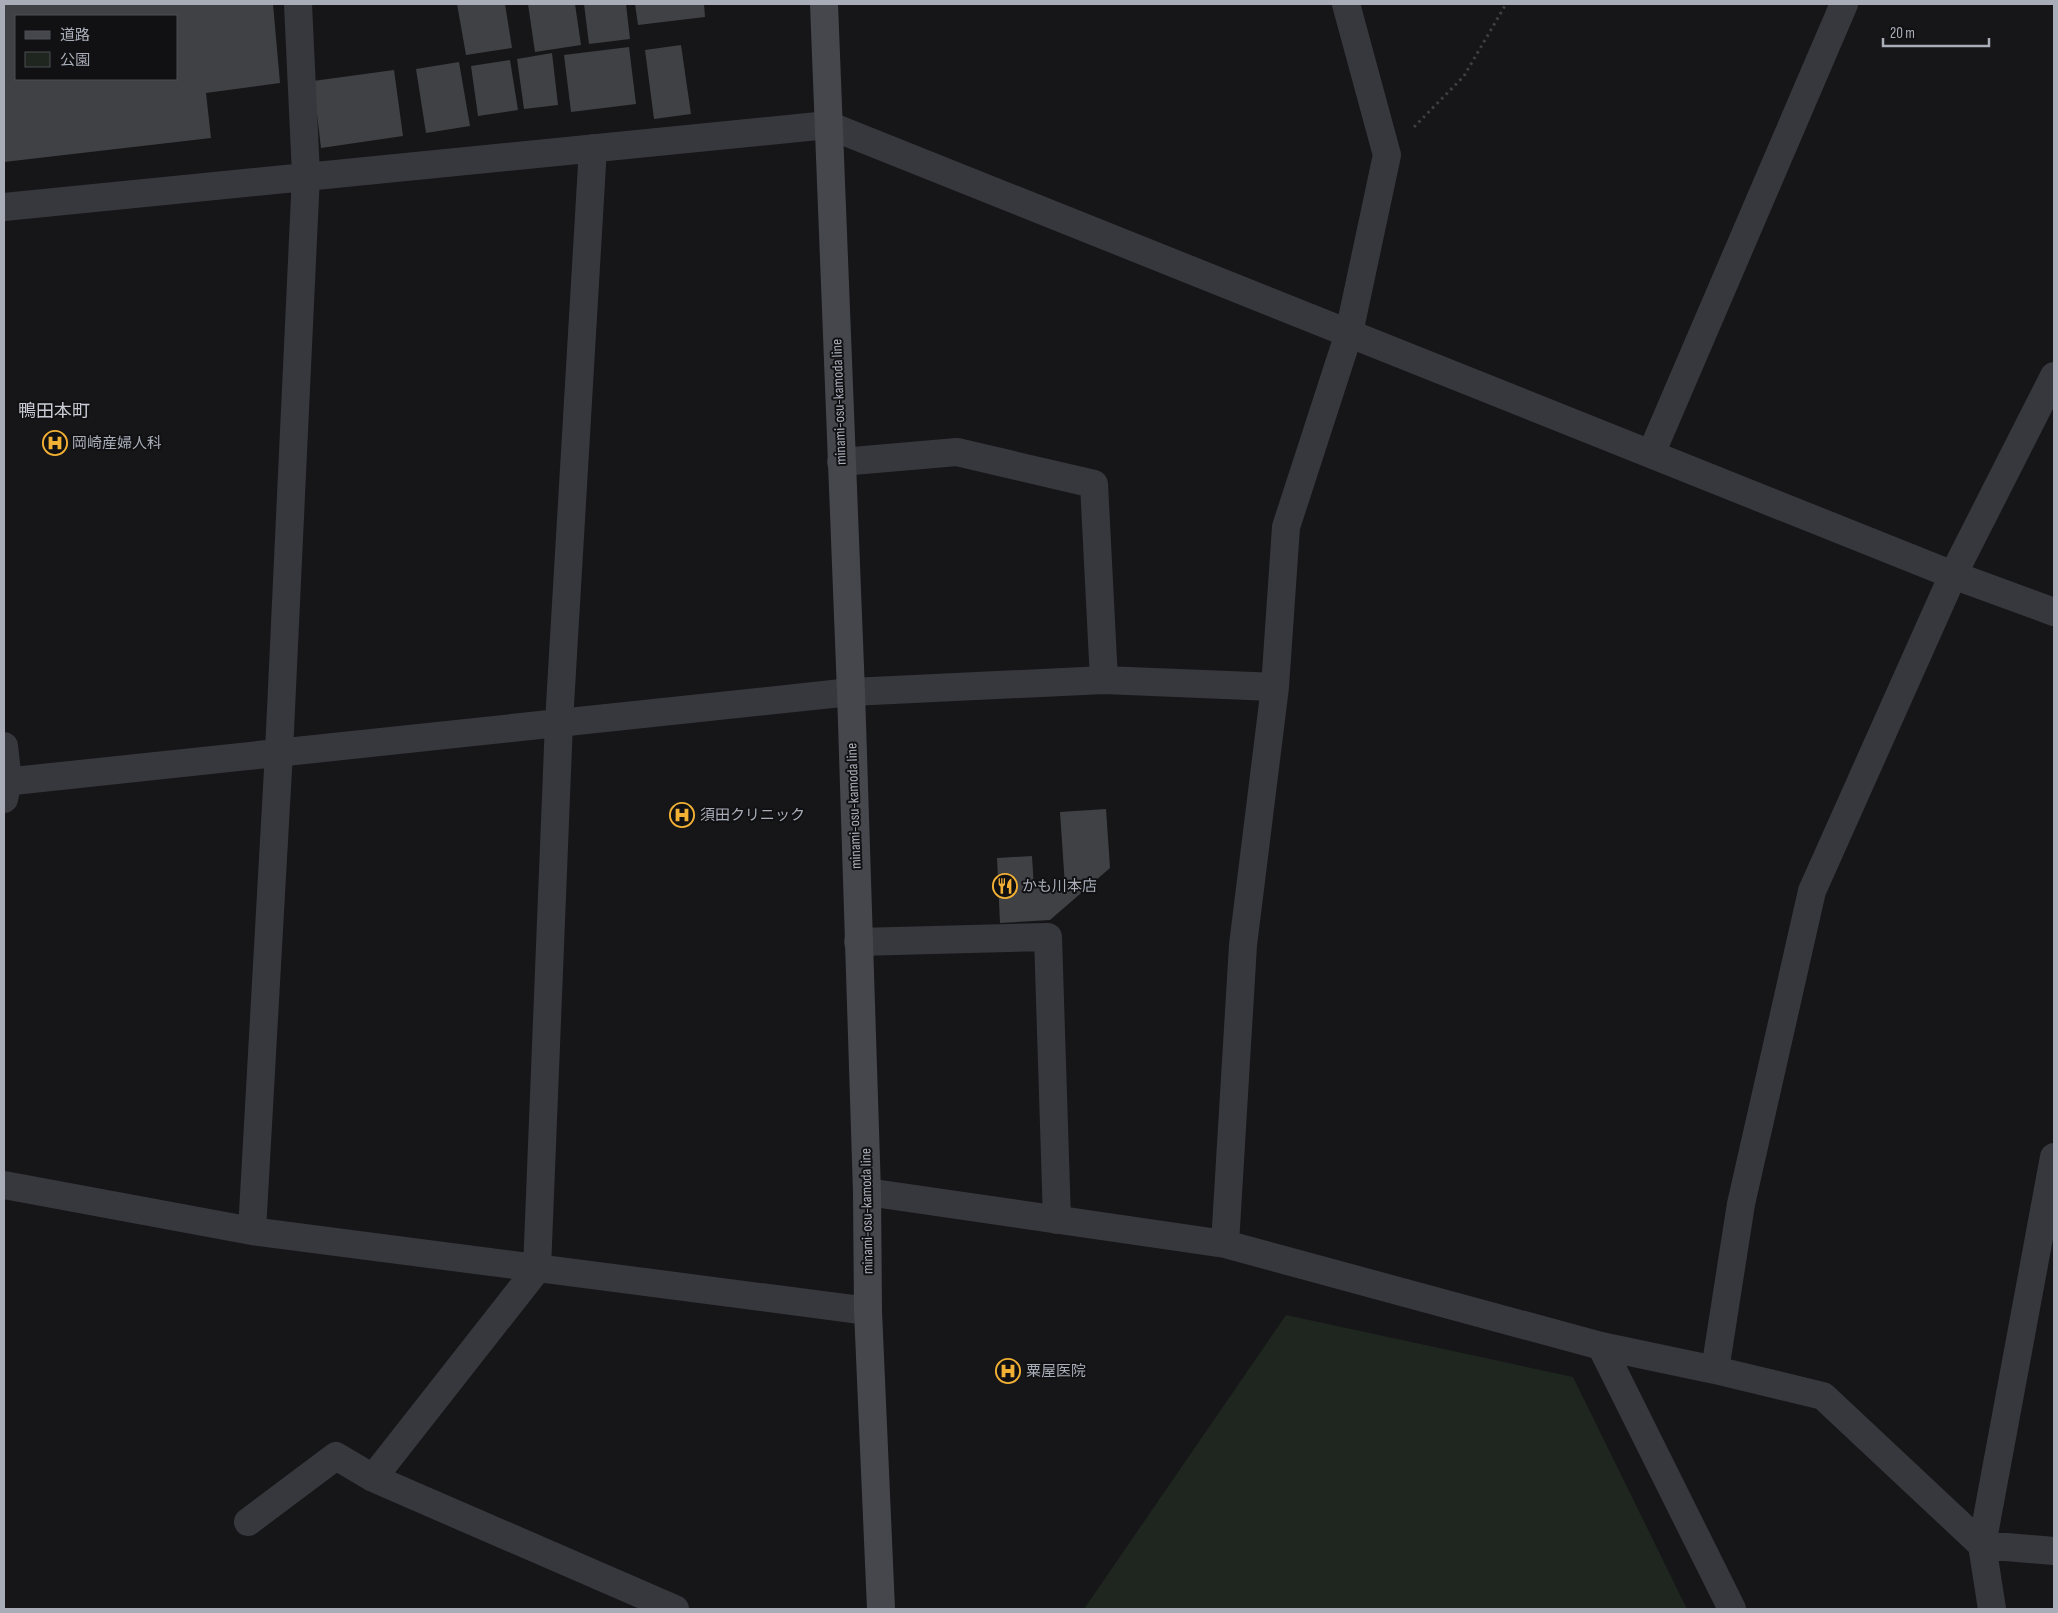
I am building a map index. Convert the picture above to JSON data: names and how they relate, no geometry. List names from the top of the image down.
{
  "streets": {
    "main road": ["minami-osu-kamoda line"]
  },
  "districts": ["鴨田本町"],
  "places": {
    "hospital": ["岡崎産婦人科", "須田クリニック", "粟屋医院"],
    "restaurant": ["かも川本店"]
  },
  "legend": ["道路", "公園"],
  "scale_bar": "20 m"
}
